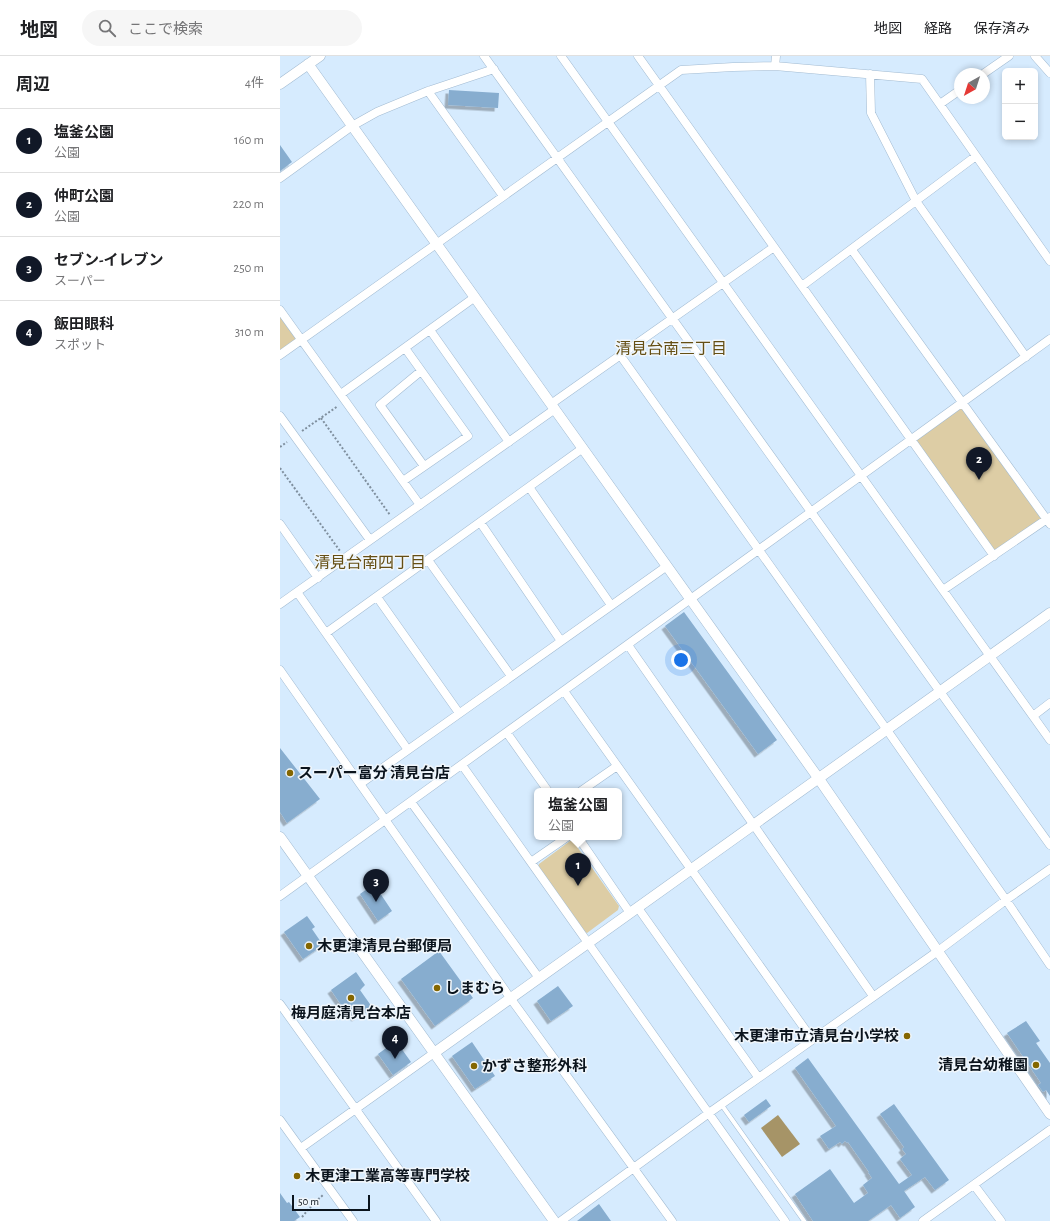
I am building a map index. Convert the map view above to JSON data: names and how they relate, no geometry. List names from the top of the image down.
{
  "districts": ["清見台南三丁目", "清見台南四丁目"],
  "places": [
    "スーパー富分 清見台店",
    "木更津清見台郵便局",
    "しまむら",
    "梅月庭清見台本店",
    "木更津市立清見台小学校",
    "清見台幼稚園",
    "かずさ整形外科",
    "木更津工業高等専門学校"
  ],
  "scale_bar": "50 m",
  "north": "bottom left",
  "page": {
    "header": "地図",
    "search": "ここで検索",
    "nav": ["地図", "経路", "保存済み"],
    "heading": ["周辺", "4件"],
    "map_buttons": ["+", "−"],
    "list": [
      {
        "mark": "1",
        "name": "塩釜公園",
        "note": "公園",
        "value": "160 m"
      },
      {
        "mark": "2",
        "name": "仲町公園",
        "note": "公園",
        "value": "220 m"
      },
      {
        "mark": "3",
        "name": "セブン-イレブン",
        "note": "スーパー",
        "value": "250 m"
      },
      {
        "mark": "4",
        "name": "飯田眼科",
        "note": "スポット",
        "value": "310 m"
      }
    ],
    "pins": [
      "2",
      "1",
      "3",
      "4"
    ],
    "popup": ["塩釜公園", "公園"],
    "scale": "50 m"
  }
}
